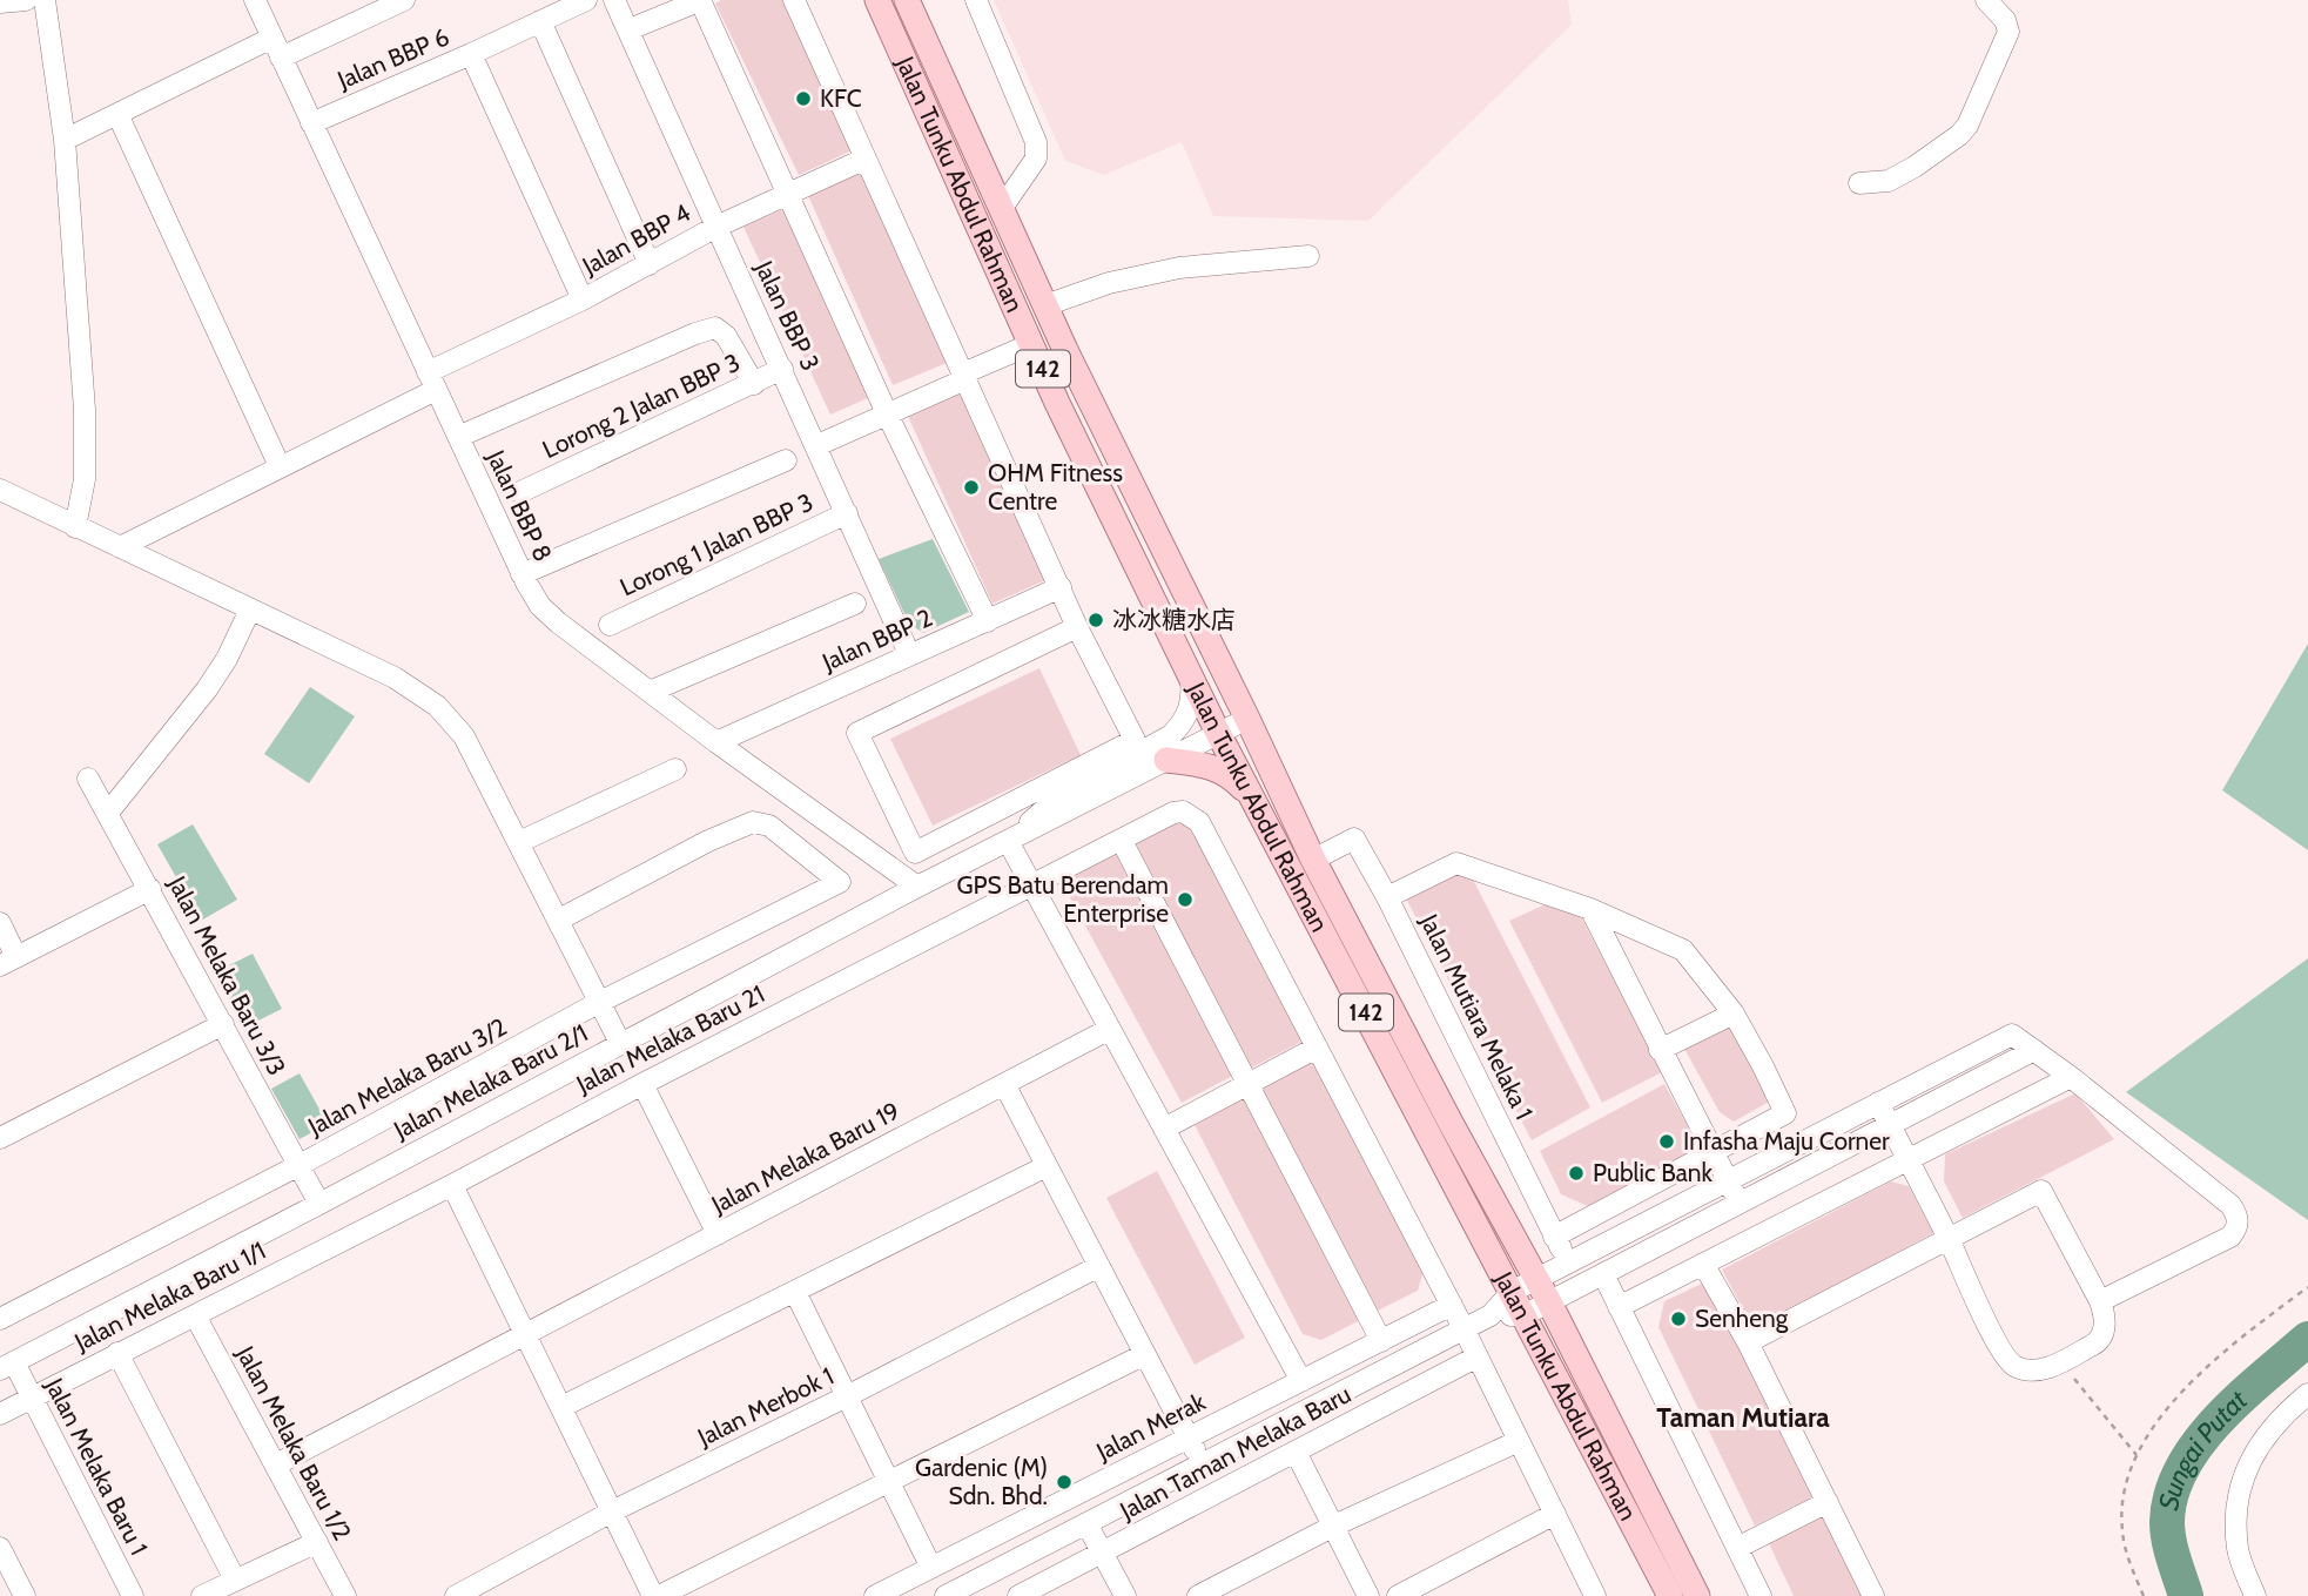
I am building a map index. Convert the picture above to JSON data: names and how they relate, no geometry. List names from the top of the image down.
{
  "streets": {
    "main road": ["Jalan Tunku Abdul Rahman", "142"],
    "street": [
      "Jalan BBP 6",
      "Jalan BBP 4",
      "Jalan BBP 3",
      "Lorong 2 Jalan BBP 3",
      "Jalan BBP 8",
      "Lorong 1 Jalan BBP 3",
      "Jalan BBP 2",
      "Jalan Melaka Baru 3/3",
      "Jalan Mutiara Melaka 1",
      "Jalan Melaka Baru 21",
      "Jalan Melaka Baru 3/2",
      "Jalan Melaka Baru 2/1",
      "Jalan Melaka Baru 19",
      "Jalan Melaka Baru 1/1",
      "Jalan Merbok 1",
      "Jalan Merak",
      "Jalan Melaka Baru 1/2",
      "Jalan Taman Melaka Baru",
      "Jalan Melaka Baru 1"
    ]
  },
  "crossings": [
    ["Jalan BBP 6", "Jalan BBP 8"],
    ["Jalan Tunku Abdul Rahman", "Jalan Mutiara Melaka 1"],
    ["Jalan BBP 4", "Jalan BBP 3"],
    ["Jalan BBP 4", "Jalan BBP 8"],
    ["Jalan BBP 3", "Lorong 2 Jalan BBP 3"],
    ["Jalan BBP 3", "Lorong 1 Jalan BBP 3"],
    ["Jalan BBP 3", "Jalan BBP 2"],
    ["Jalan BBP 8", "Jalan BBP 2"],
    ["Jalan BBP 8", "Jalan Melaka Baru 2/1"],
    ["Jalan Melaka Baru 3/3", "Jalan Melaka Baru 3/2"],
    ["Jalan Melaka Baru 3/3", "Jalan Melaka Baru 2/1"],
    ["Jalan Melaka Baru 21", "Jalan Melaka Baru 1/1"],
    ["Jalan Melaka Baru 21", "Jalan Merak"],
    ["Jalan Melaka Baru 2/1", "Jalan Melaka Baru 1"],
    ["Jalan Melaka Baru 19", "Jalan Melaka Baru 1/2"],
    ["Jalan Melaka Baru 1/1", "Jalan Melaka Baru 1/2"],
    ["Jalan Melaka Baru 1/1", "Jalan Melaka Baru 1"]
  ],
  "districts": ["Taman Mutiara"],
  "water": ["Sungai Putat"],
  "places": [
    "KFC",
    "OHM Fitness Centre",
    "冰冰糖水店",
    "GPS Batu Berendam Enterprise",
    "Infasha Maju Corner",
    "Public Bank",
    "Senheng",
    "Gardenic (M) Sdn. Bhd."
  ]
}
